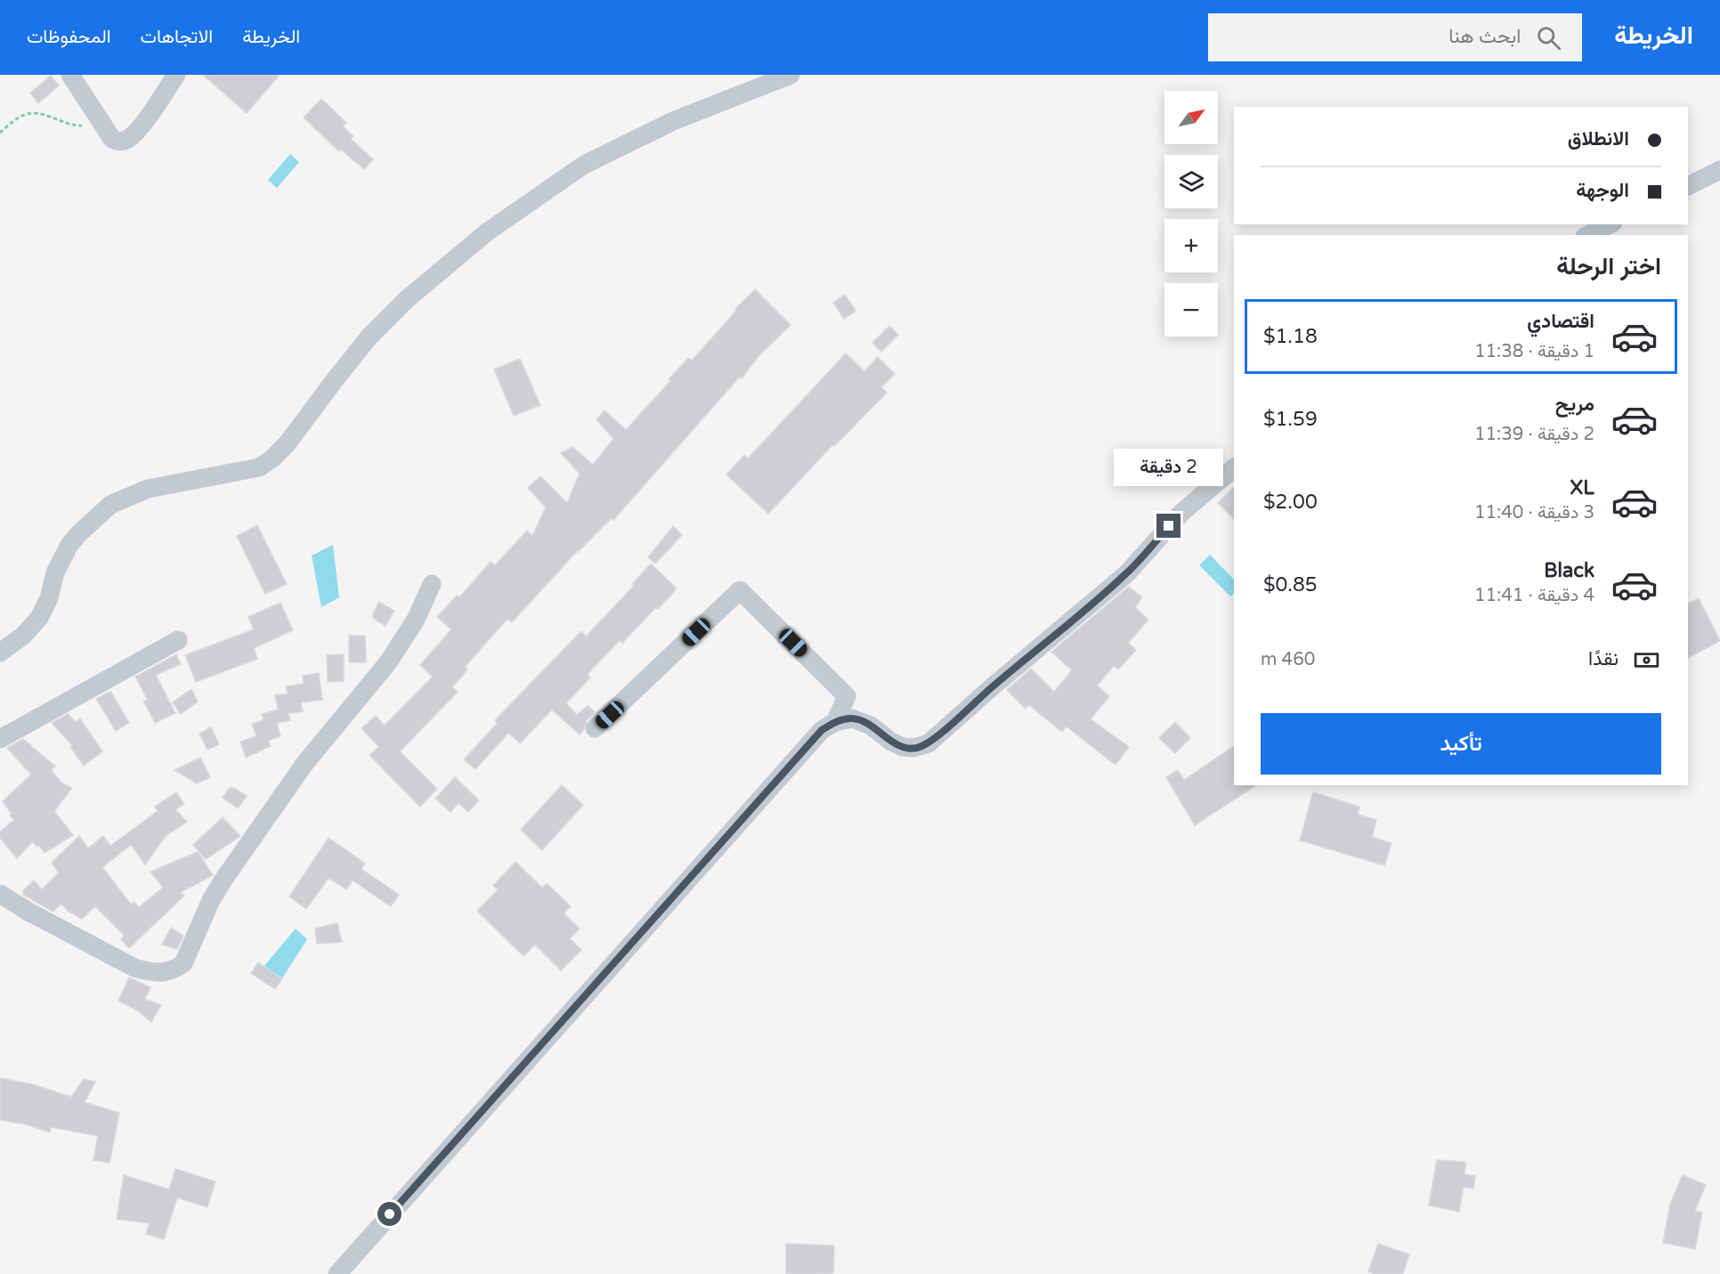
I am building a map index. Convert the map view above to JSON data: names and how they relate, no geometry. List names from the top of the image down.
{
  "north": "top right",
  "page": {
    "header": "الخريطة",
    "search": "ابحث هنا",
    "nav": ["الخريطة", "الاتجاهات", "المحفوظات"],
    "map_buttons": ["+", "−"],
    "banner": ["الانطلاق", "الوجهة"],
    "heading": "اختر الرحلة",
    "list": [
      {
        "name": "اقتصادي",
        "note": "1 دقيقة · 11:38",
        "value": "$1.18"
      },
      {
        "name": "مريح",
        "note": "2 دقيقة · 11:39",
        "value": "$1.59"
      },
      {
        "name": "XL",
        "note": "3 دقيقة · 11:40",
        "value": "$2.00"
      },
      {
        "name": "Black",
        "note": "4 دقيقة · 11:41",
        "value": "$0.85"
      }
    ],
    "bubble": "2 دقيقة",
    "pay": ["نقدًا", "460 m"],
    "buttons": "تأكيد"
  }
}
